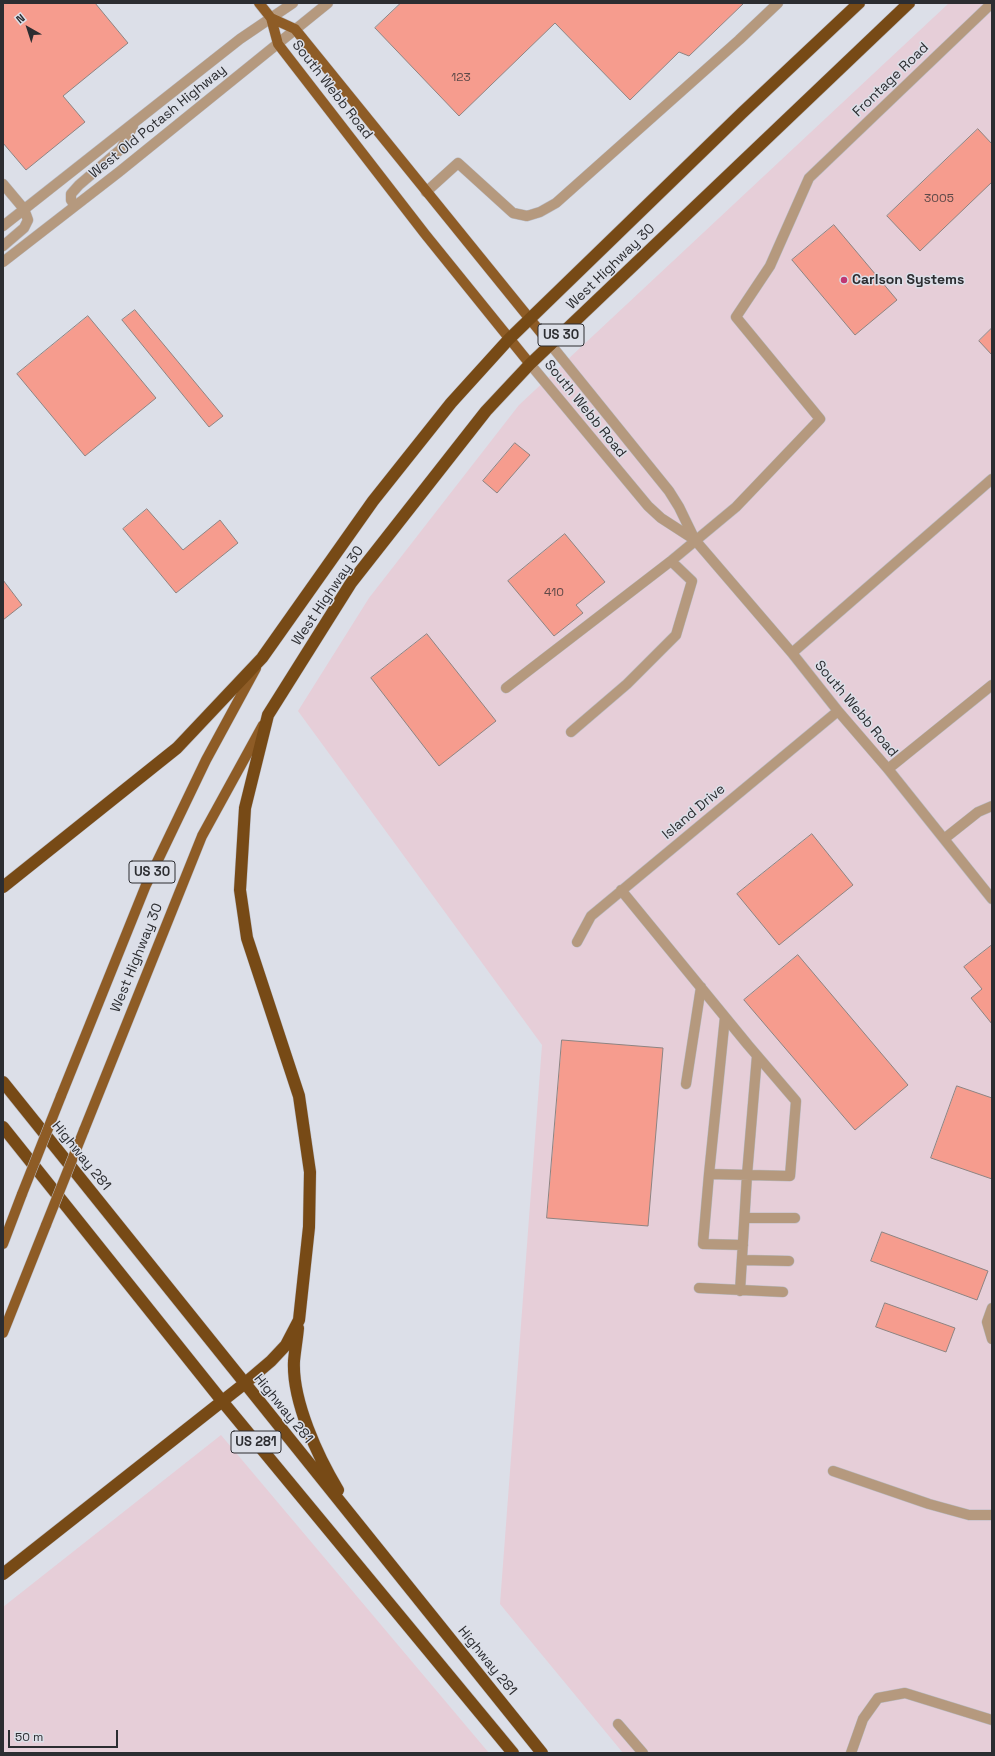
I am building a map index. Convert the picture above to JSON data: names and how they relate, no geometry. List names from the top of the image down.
{
  "streets": {
    "highway": [
      "West Highway 30",
      "US 30",
      "Highway 281",
      "US 281"
    ],
    "main road": ["South Webb Road"],
    "street": ["Frontage Road", "West Old Potash Highway", "Island Drive"]
  },
  "crossings": [
    ["Frontage Road", "South Webb Road"],
    ["South Webb Road", "West Old Potash Highway"],
    ["South Webb Road", "West Highway 30"],
    ["South Webb Road", "Island Drive"]
  ],
  "places": ["Carlson Systems"],
  "house_numbers": ["123", "3005", "410"],
  "scale_bar": "50 m",
  "north": "top left"
}
